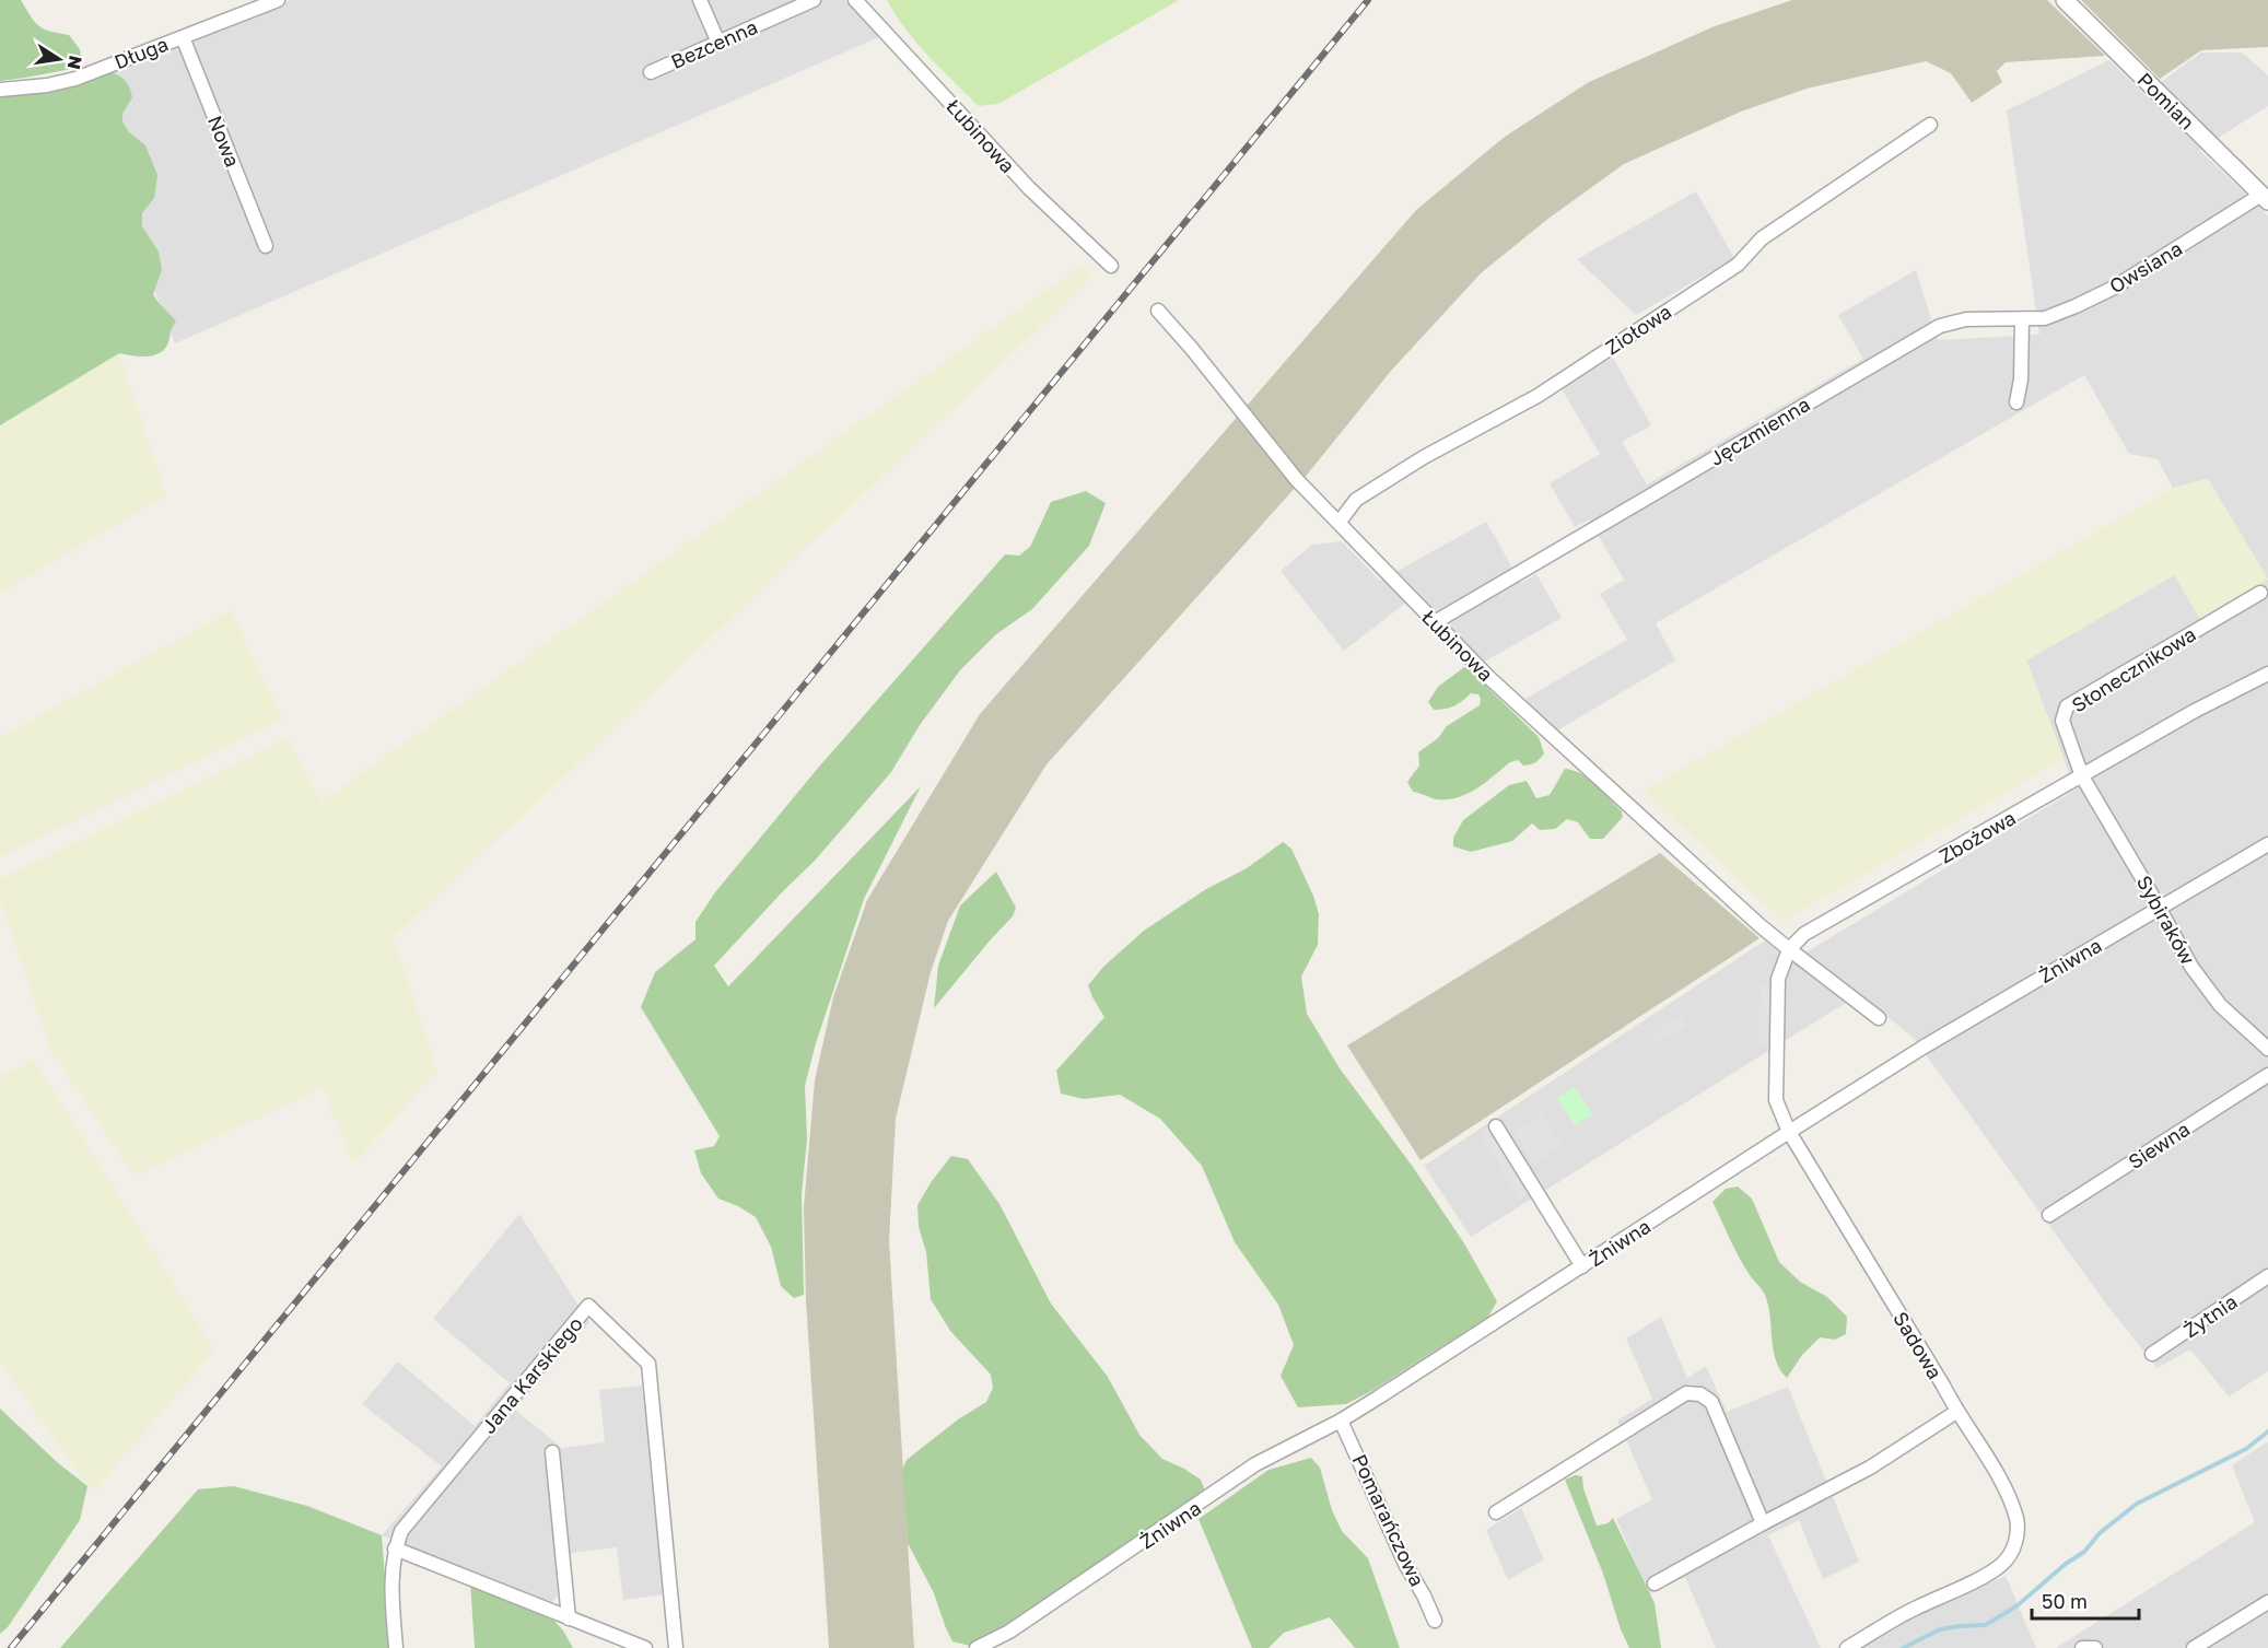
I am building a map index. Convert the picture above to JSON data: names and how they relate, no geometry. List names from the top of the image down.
{
  "streets": {
    "street": [
      "Bezcenna",
      "Długa",
      "Pomian",
      "Łubinowa",
      "Nowa",
      "Owsiana",
      "Ziołowa",
      "Jęczmienna",
      "Słonecznikowa",
      "Zbożowa",
      "Sybiraków",
      "Żniwna",
      "Siewna",
      "Żytnia",
      "Sadowa",
      "Jana Karskiego",
      "Pomarańczowa"
    ]
  },
  "crossings": [
    ["Długa", "Nowa"],
    ["Pomian", "Owsiana"],
    ["Łubinowa", "Ziołowa"],
    ["Łubinowa", "Jęczmienna"],
    ["Łubinowa", "Zbożowa"],
    ["Łubinowa", "Sadowa"],
    ["Owsiana", "Jęczmienna"],
    ["Słonecznikowa", "Zbożowa"],
    ["Słonecznikowa", "Sybiraków"],
    ["Zbożowa", "Sybiraków"],
    ["Zbożowa", "Sadowa"],
    ["Sybiraków", "Żniwna"],
    ["Żniwna", "Sadowa"],
    ["Żniwna", "Pomarańczowa"]
  ],
  "scale_bar": "50 m",
  "north": "right"
}
